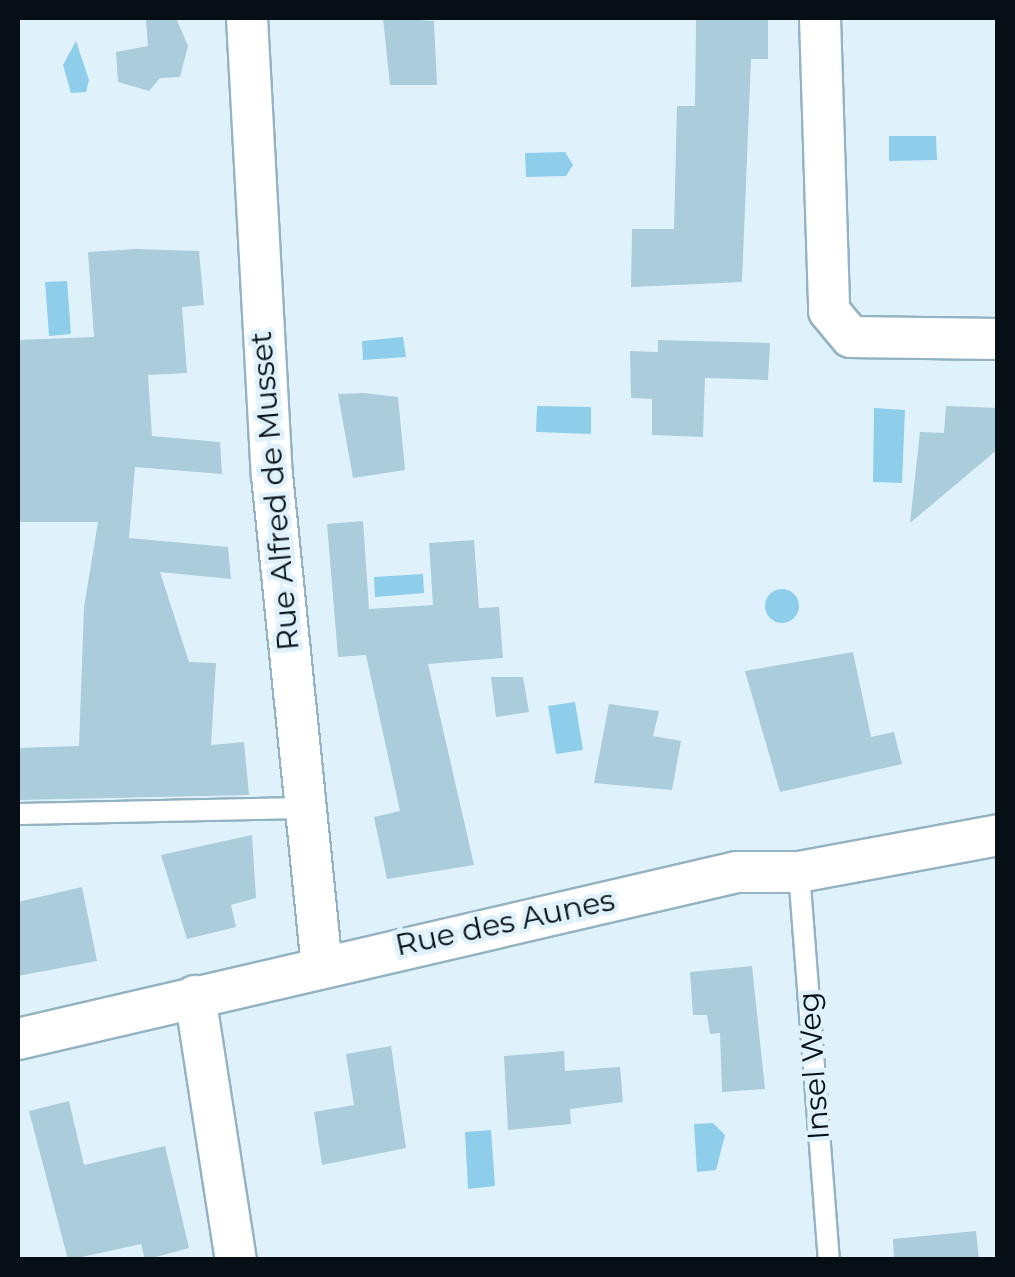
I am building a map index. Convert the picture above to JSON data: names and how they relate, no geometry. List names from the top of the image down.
{
  "streets": {
    "street": ["Rue Alfred de Musset", "Rue des Aunes"],
    "lane": ["Insel Weg"]
  },
  "crossings": [
    ["Rue Alfred de Musset", "Rue des Aunes"],
    ["Rue des Aunes", "Insel Weg"]
  ]
}
